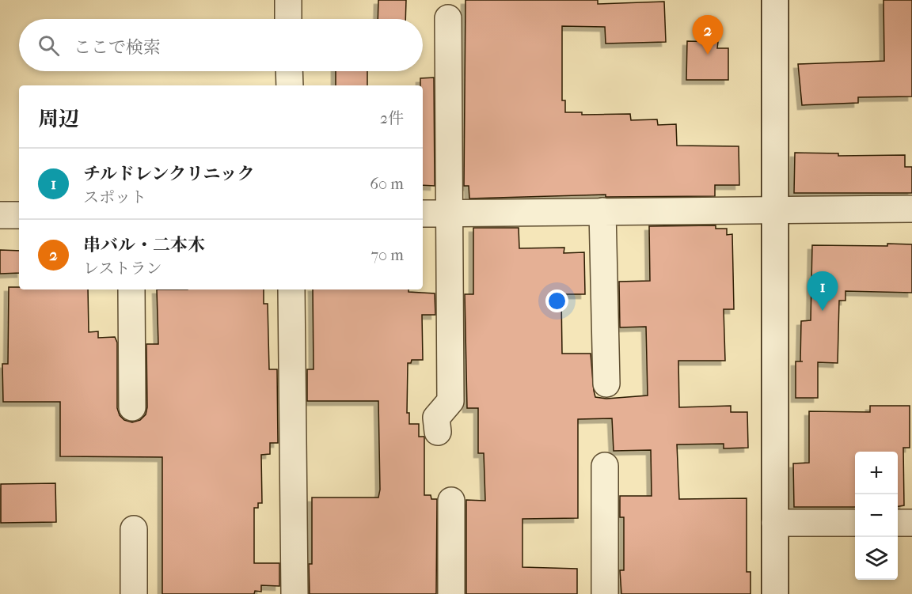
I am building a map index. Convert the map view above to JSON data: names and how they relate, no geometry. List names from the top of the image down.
{
  "page": {
    "pins": ["2", "1"],
    "search": "ここで検索",
    "heading": ["周辺", "2件"],
    "list": [
      {
        "mark": "1",
        "name": "チルドレンクリニック",
        "note": "スポット",
        "value": "60 m"
      },
      {
        "mark": "2",
        "name": "串バル・二本木",
        "note": "レストラン",
        "value": "70 m"
      }
    ],
    "map_buttons": ["+", "−"]
  }
}
